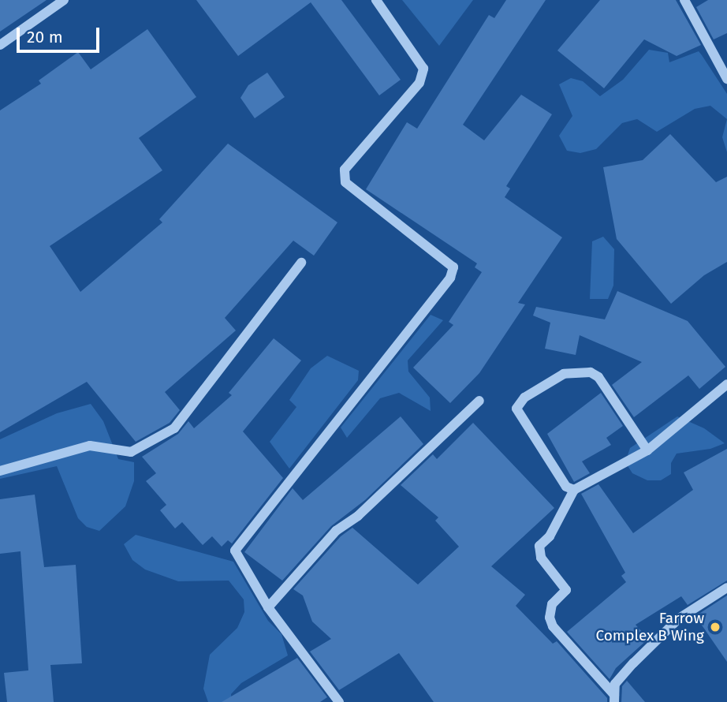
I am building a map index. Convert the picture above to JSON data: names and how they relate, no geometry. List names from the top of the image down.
{
  "places": ["Farrow Complex B Wing"],
  "scale_bar": "20 m"
}
